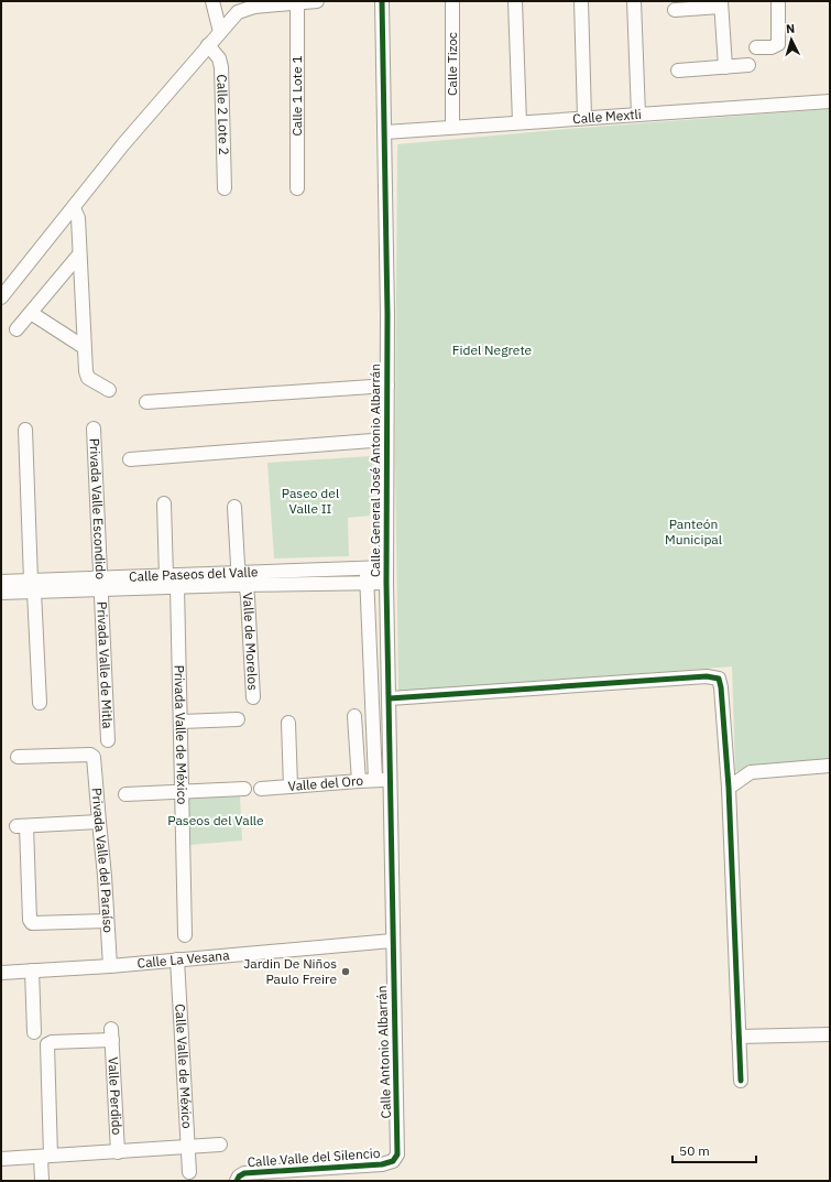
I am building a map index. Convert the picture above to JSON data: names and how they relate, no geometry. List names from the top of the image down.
{
  "streets": {
    "street": [
      "Calle Tizoc",
      "Calle 1 Lote 1",
      "Calle 2 Lote 2",
      "Calle Mextli",
      "Calle General José Antonio Albarrán",
      "Privada Valle Escondido",
      "Calle Paseos del Valle",
      "Valle de Morelos",
      "Privada Valle de Mitla",
      "Privada Valle de México",
      "Valle del Oro",
      "Privada Valle del Paraíso",
      "Calle La Vesana",
      "Calle Antonio Albarrán",
      "Calle Valle de México",
      "Valle Perdido",
      "Calle Valle del Silencio"
    ]
  },
  "crossings": [
    ["Calle Tizoc", "Calle Mextli"],
    ["Calle Mextli", "Calle General José Antonio Albarrán"],
    ["Calle General José Antonio Albarrán", "Calle Paseos del Valle"],
    ["Calle General José Antonio Albarrán", "Valle del Oro"],
    ["Calle General José Antonio Albarrán", "Calle La Vesana"],
    ["Calle General José Antonio Albarrán", "Calle Antonio Albarrán"],
    ["Privada Valle Escondido", "Calle Paseos del Valle"],
    ["Privada Valle Escondido", "Privada Valle de Mitla"],
    ["Calle Paseos del Valle", "Valle de Morelos"],
    ["Calle Paseos del Valle", "Privada Valle de Mitla"],
    ["Calle Paseos del Valle", "Privada Valle de México"],
    ["Privada Valle del Paraíso", "Calle La Vesana"],
    ["Calle La Vesana", "Calle Antonio Albarrán"],
    ["Calle La Vesana", "Calle Valle de México"],
    ["Calle Antonio Albarrán", "Calle Valle del Silencio"]
  ],
  "parks": [
    "Fidel Negrete",
    "Paseo del Valle II",
    "Panteón Municipal",
    "Paseos del Valle"
  ],
  "places": ["Jardin De Niños Paulo Freire"],
  "scale_bar": "50 m",
  "north": "top"
}
